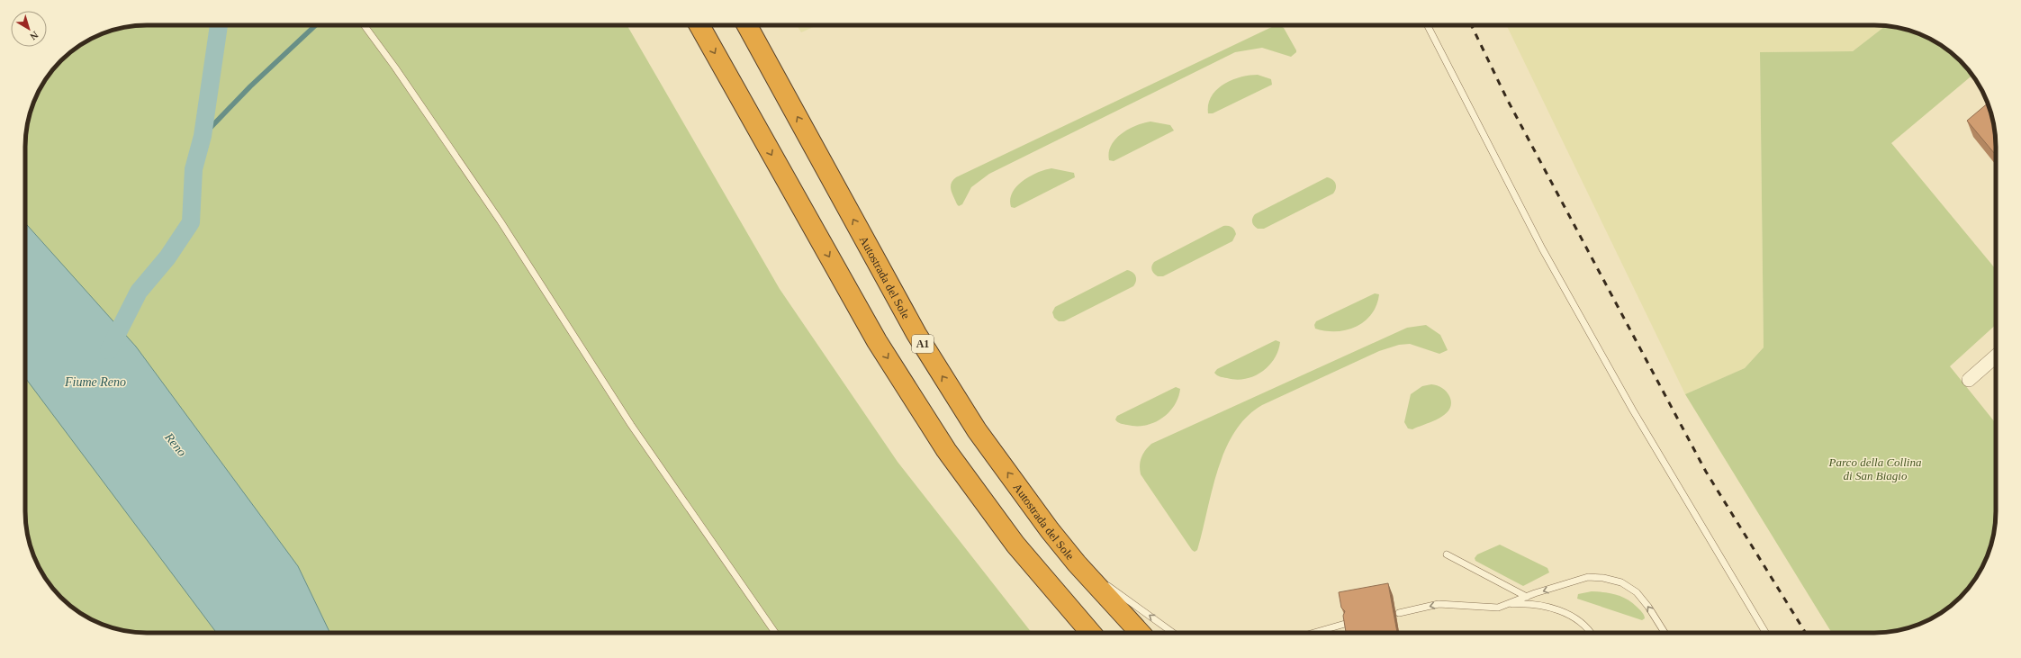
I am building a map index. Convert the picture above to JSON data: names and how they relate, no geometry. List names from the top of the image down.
{
  "streets": {
    "highway": ["Autostrada del Sole", "A1"]
  },
  "water": ["Fiume Reno", "Reno"],
  "parks": ["Parco della Collina di San Biagio"],
  "north": "bottom right"
}
